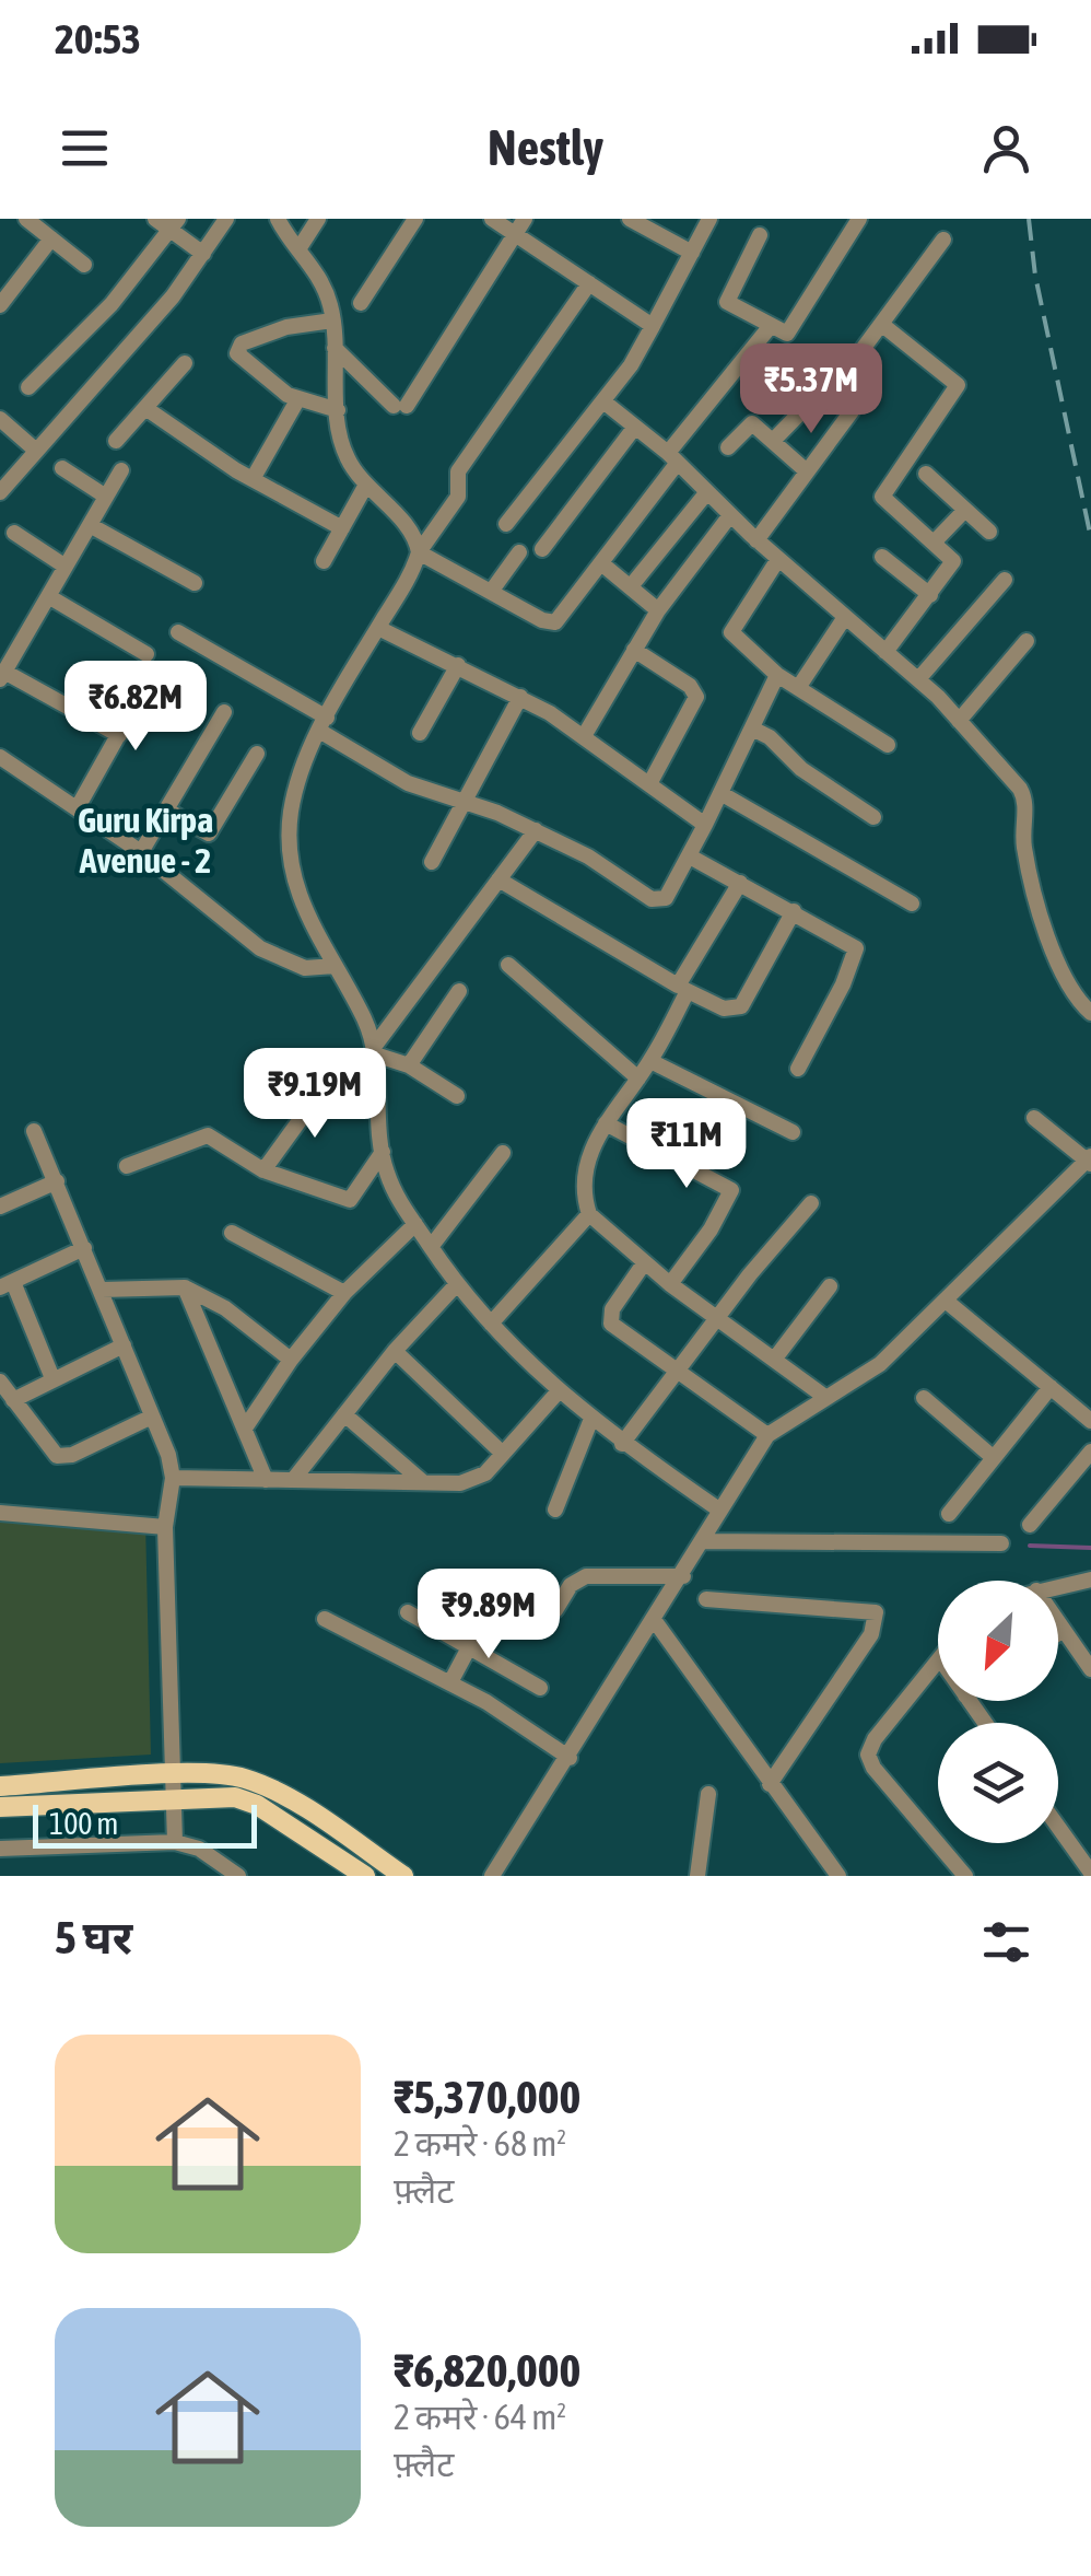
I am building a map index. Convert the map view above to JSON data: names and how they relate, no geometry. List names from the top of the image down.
{
  "districts": ["Guru Kirpa Avenue - 2"],
  "scale_bar": "100 m",
  "north": "bottom left",
  "page": {
    "status": "20:53",
    "header": "Nestly",
    "price": [
      "₹5.37M",
      "₹6.82M",
      "₹9.19M",
      "₹11M",
      "₹9.89M"
    ],
    "scale": "100 m",
    "heading": "5 घर",
    "list": [
      {
        "name": "₹5,370,000",
        "note": "2 कमरे · 68 m² · फ़्लैट"
      },
      {
        "name": "₹6,820,000",
        "note": "2 कमरे · 64 m² · फ़्लैट"
      }
    ]
  }
}
